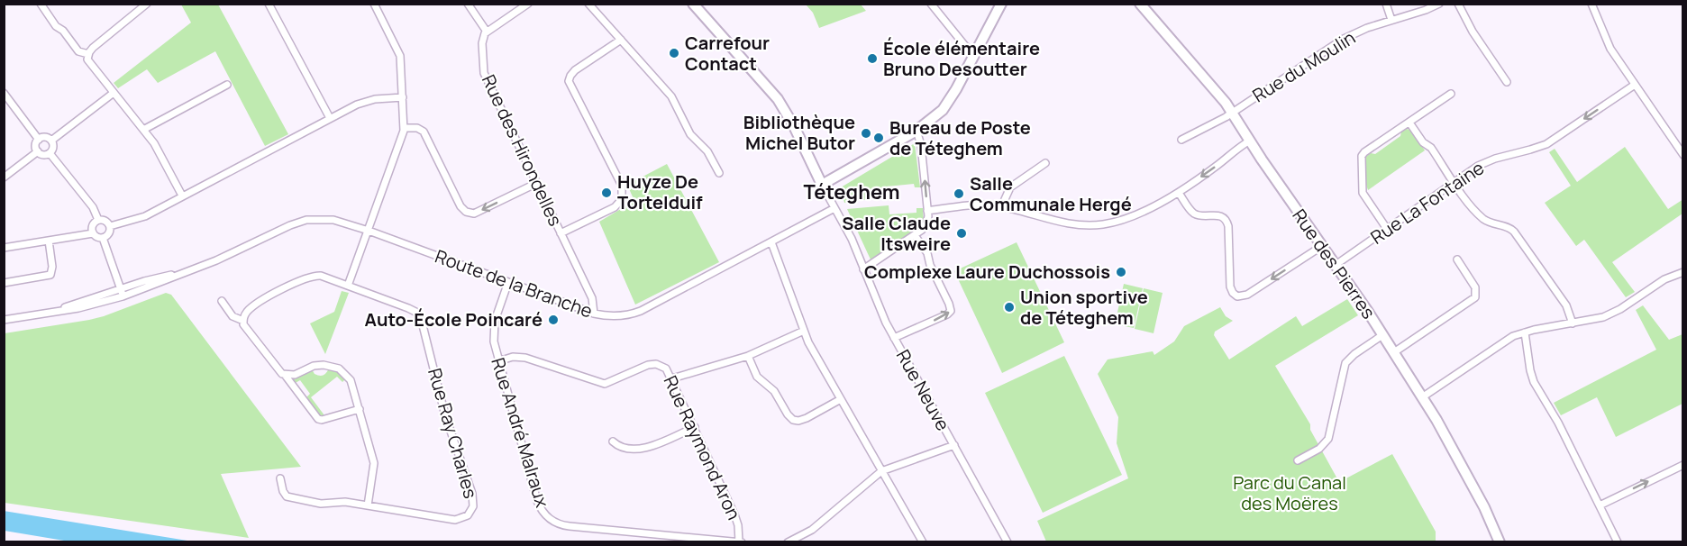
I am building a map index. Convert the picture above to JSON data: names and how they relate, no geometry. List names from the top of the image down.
{
  "streets": {
    "main road": ["Rue des Pierres"],
    "street": [
      "Rue du Moulin",
      "Rue des Hirondelles",
      "Rue La Fontaine",
      "Route de la Branche",
      "Rue Neuve",
      "Rue André Malraux",
      "Rue Ray Charles",
      "Rue Raymond Aron"
    ]
  },
  "crossings": [
    ["Rue du Moulin", "Rue des Pierres"],
    ["Rue des Hirondelles", "Route de la Branche"],
    ["Rue La Fontaine", "Rue des Pierres"],
    ["Route de la Branche", "Rue Neuve"],
    ["Route de la Branche", "Rue André Malraux"],
    ["Rue André Malraux", "Rue Raymond Aron"]
  ],
  "one_way": ["Rue La Fontaine"],
  "districts": ["Téteghem"],
  "parks": ["Parc du Canal des Moëres"],
  "places": [
    "Carrefour Contact",
    "École élémentaire Bruno Desoutter",
    "Bibliothèque Michel Butor",
    "Bureau de Poste de Téteghem",
    "Huyze De Tortelduif",
    "Salle Communale Hergé",
    "Salle Claude Itsweire",
    "Complexe Laure Duchossois",
    "Union sportive de Téteghem",
    "Auto-École Poincaré"
  ]
}
